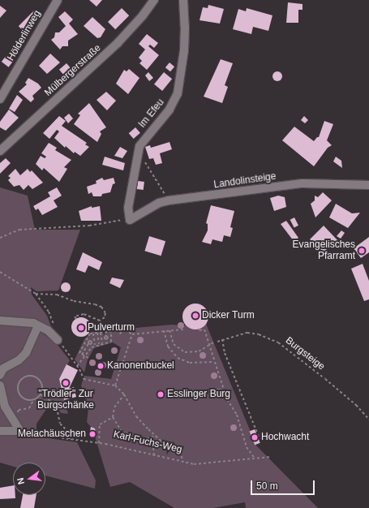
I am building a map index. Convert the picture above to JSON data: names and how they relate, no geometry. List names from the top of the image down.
{
  "streets": {
    "street": [
      "Hölderlinweg",
      "Mülbergerstraße",
      "Im Efeu",
      "Landolinsteige"
    ],
    "path": ["Burgsteige", "Karl-Fuchs-Weg"]
  },
  "crossings": [
    ["Im Efeu", "Landolinsteige"]
  ],
  "places": [
    "Evangelisches Pfarramt",
    "Dicker Turm",
    "Pulverturm",
    "Kanonenbuckel",
    "\"Trödler\" Zur Burgschänke",
    "Esslinger Burg",
    "Melachäuschen",
    "Hochwacht"
  ],
  "scale_bar": "50 m",
  "north": "left"
}
